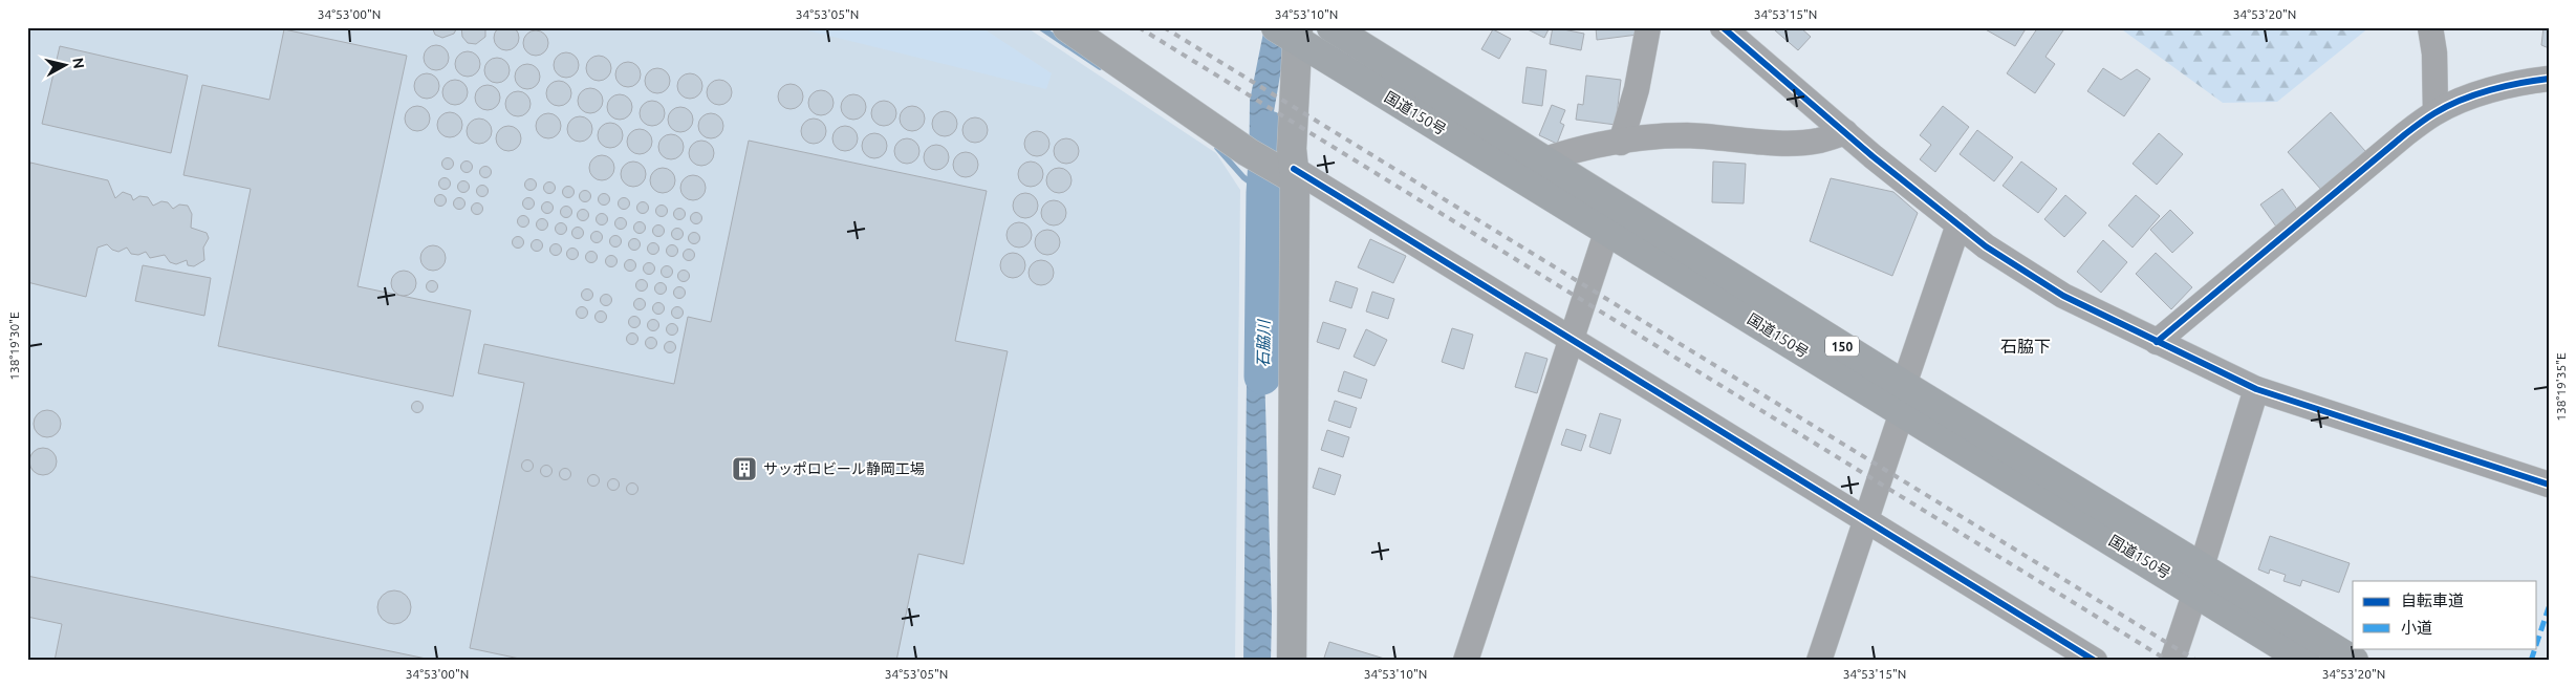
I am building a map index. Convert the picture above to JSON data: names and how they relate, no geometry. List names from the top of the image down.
{
  "streets": {
    "highway": ["国道150号", "150"]
  },
  "districts": ["石脇下"],
  "water": ["石脇川"],
  "places": {
    "building": ["サッポロビール静岡工場"]
  },
  "legend": ["自転車道", "小道"],
  "north": "right",
  "coordinates": [
    "34°53'00\"N",
    "34°53'05\"N",
    "34°53'10\"N",
    "34°53'15\"N",
    "34°53'20\"N",
    "138°19'30\"E",
    "138°19'35\"E"
  ]
}
